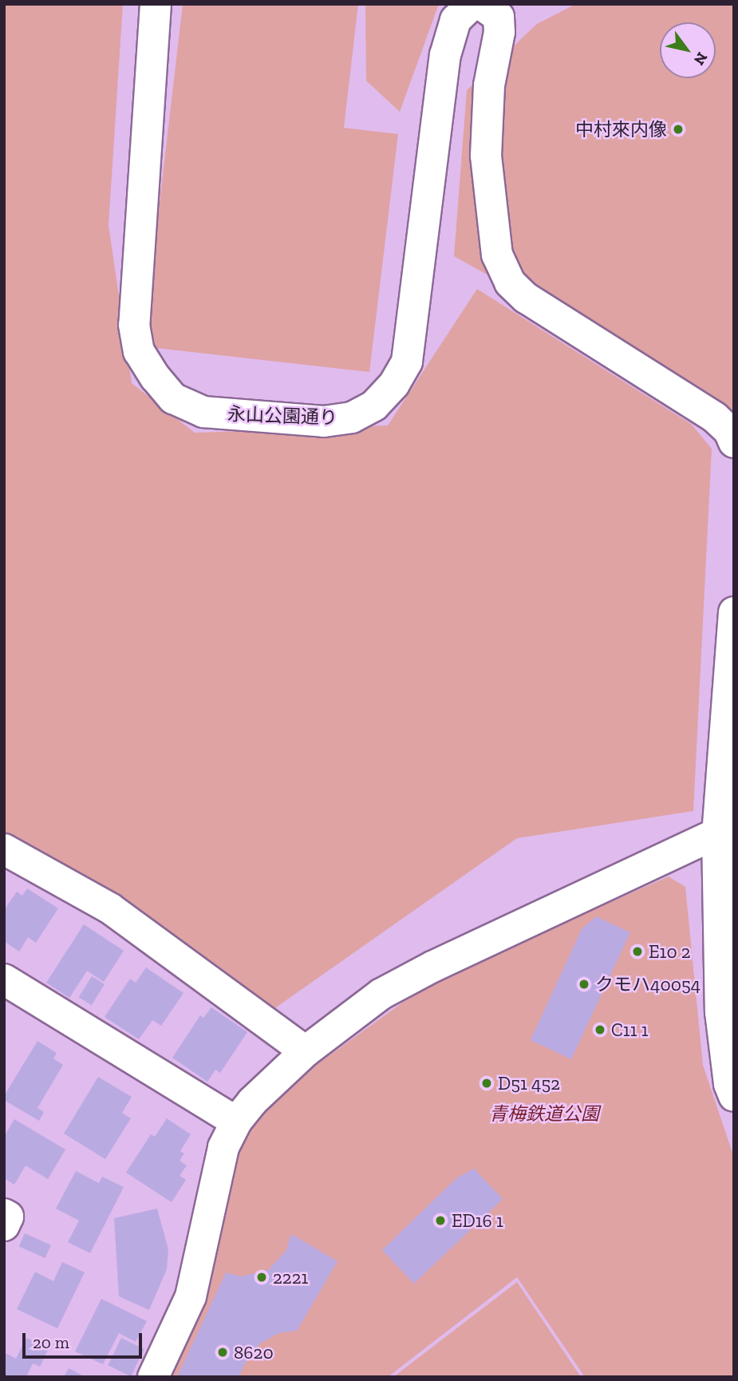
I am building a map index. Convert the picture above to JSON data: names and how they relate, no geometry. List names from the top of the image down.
{
  "streets": {
    "street": ["永山公園通り"]
  },
  "parks": ["青梅鉄道公園"],
  "places": [
    "中村來内像",
    "E10 2",
    "クモハ40054",
    "C11 1",
    "D51 452",
    "ED16 1",
    "2221",
    "8620"
  ],
  "scale_bar": "20 m",
  "north": "bottom right"
}
